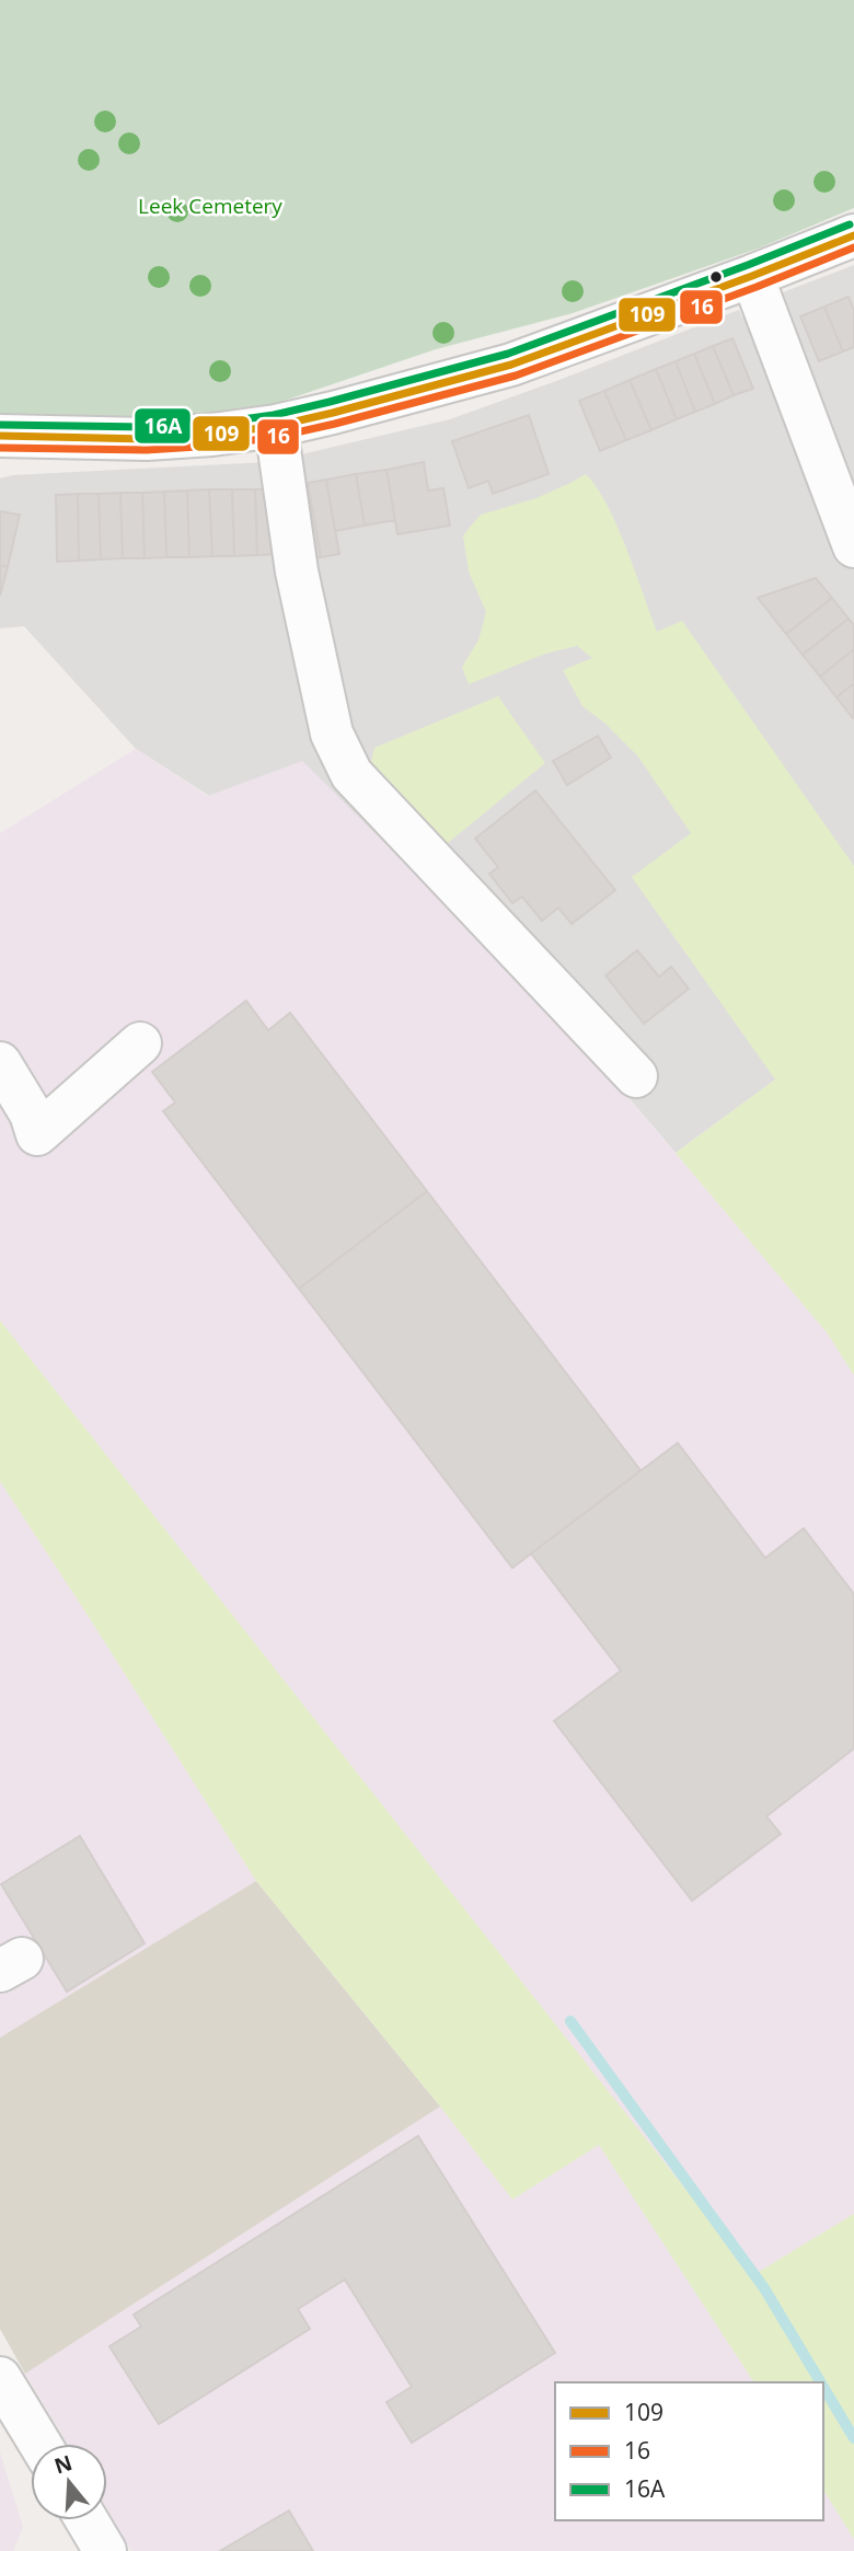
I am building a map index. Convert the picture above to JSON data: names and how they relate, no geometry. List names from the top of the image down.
{
  "parks": ["Leek Cemetery"],
  "lines": ["transit line 16A", "transit line 109", "transit line 16"],
  "legend": ["109", "16", "16A"],
  "north": "top"
}
